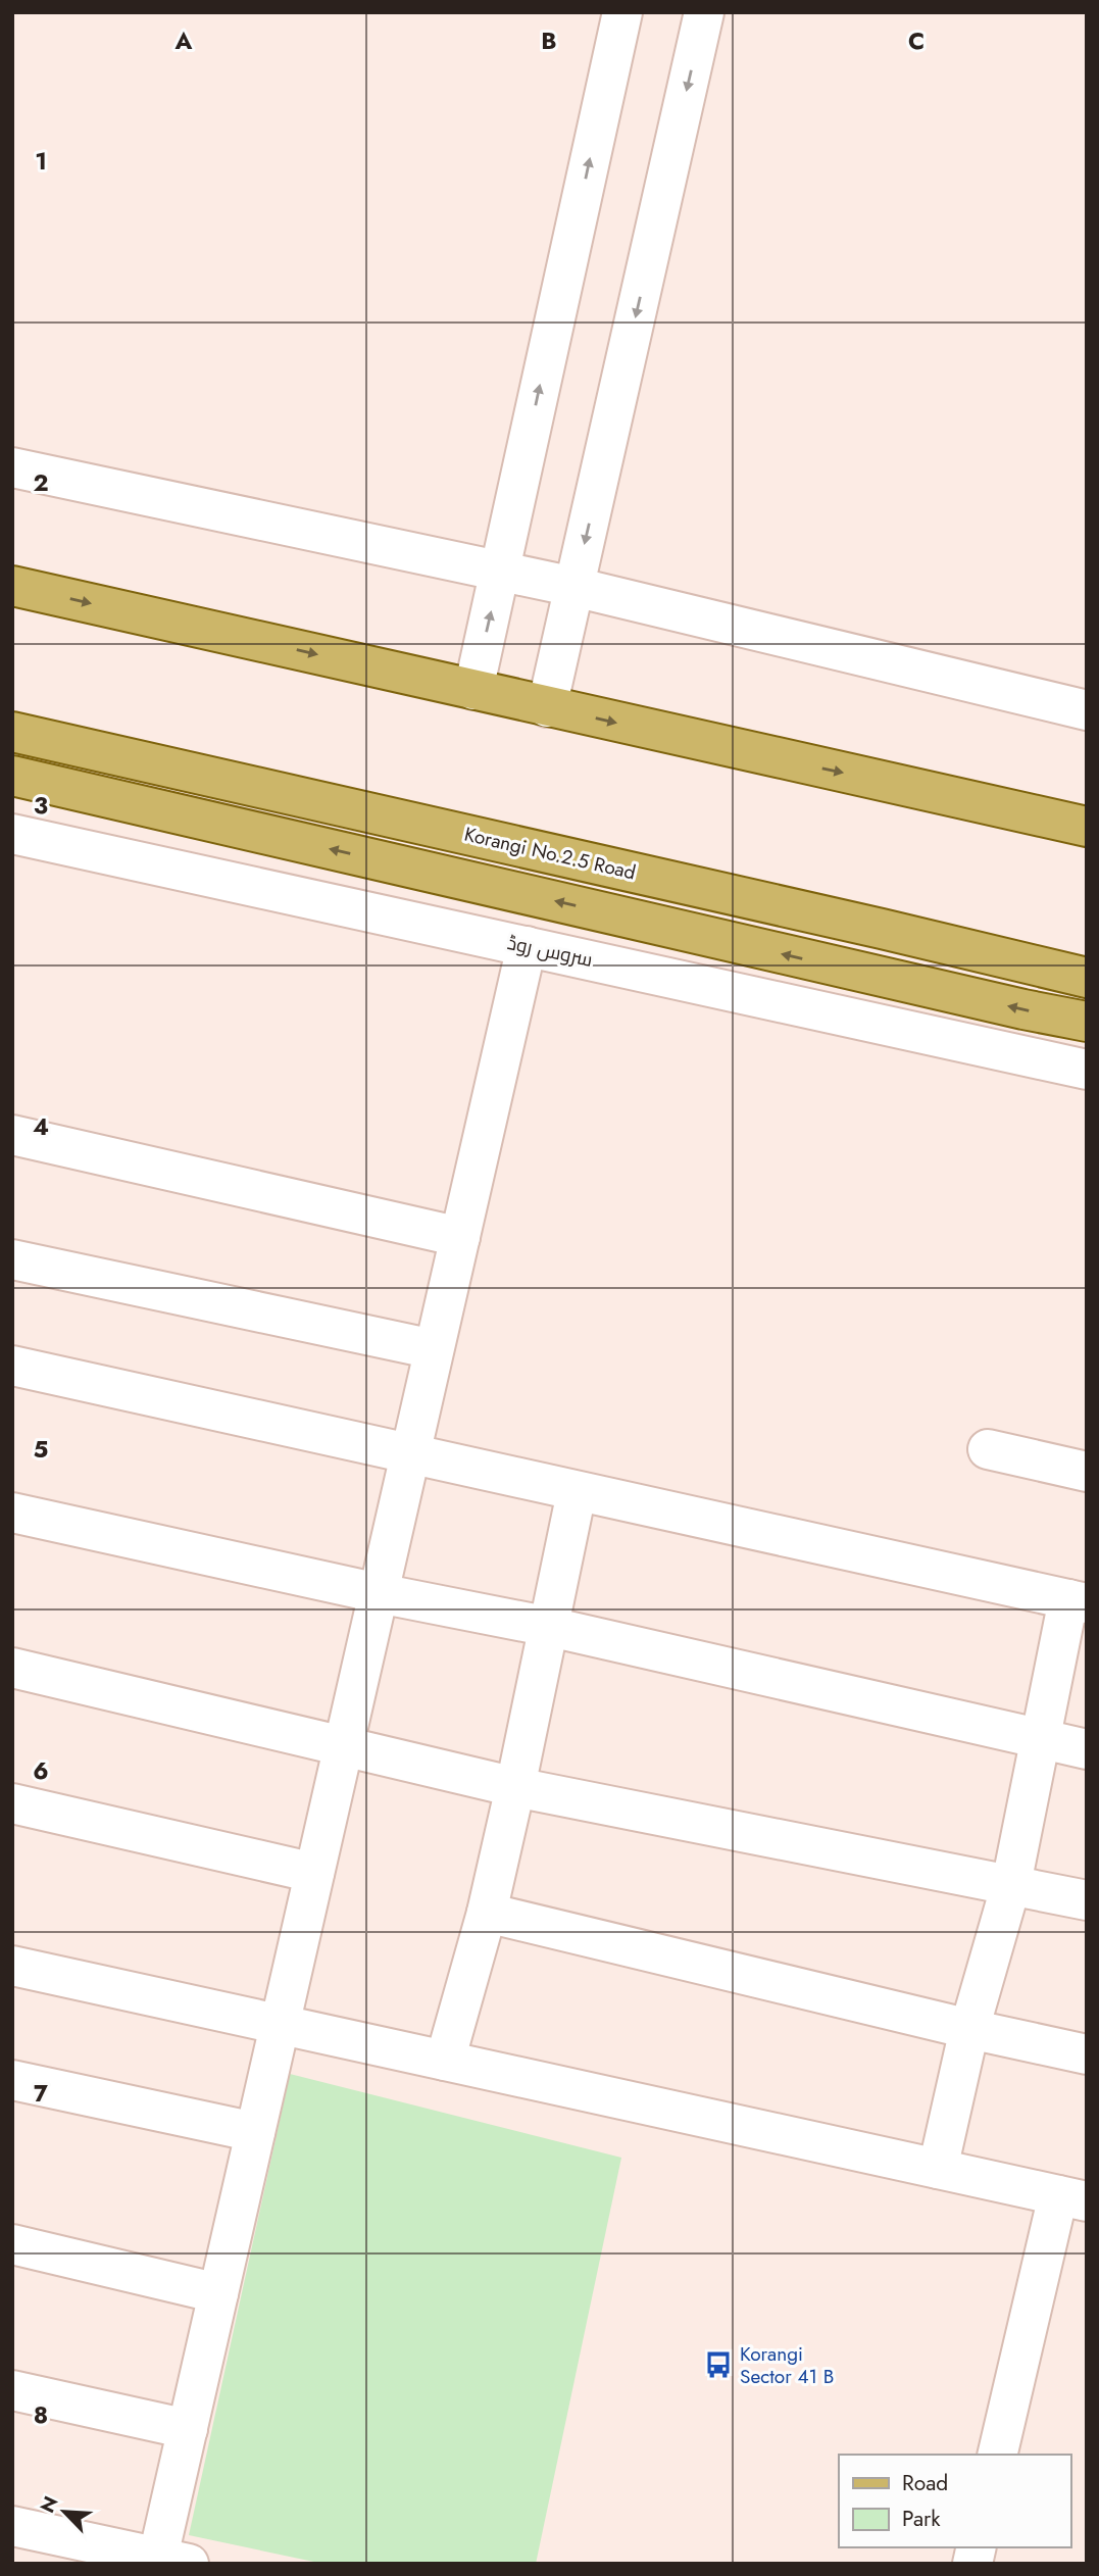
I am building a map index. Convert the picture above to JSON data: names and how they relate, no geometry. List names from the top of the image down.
{
  "streets": {
    "main road": ["Korangi No.2.5 Road"],
    "street": ["سروس روڈ"]
  },
  "places": {
    "bus stop": ["Korangi Sector 41 B"]
  },
  "legend": ["Road", "Park"],
  "north": "top left",
  "grid": {
    "columns": ["A", "B", "C"],
    "rows": [
      "1",
      "2",
      "3",
      "4",
      "5",
      "6",
      "7",
      "8"
    ]
  }
}
